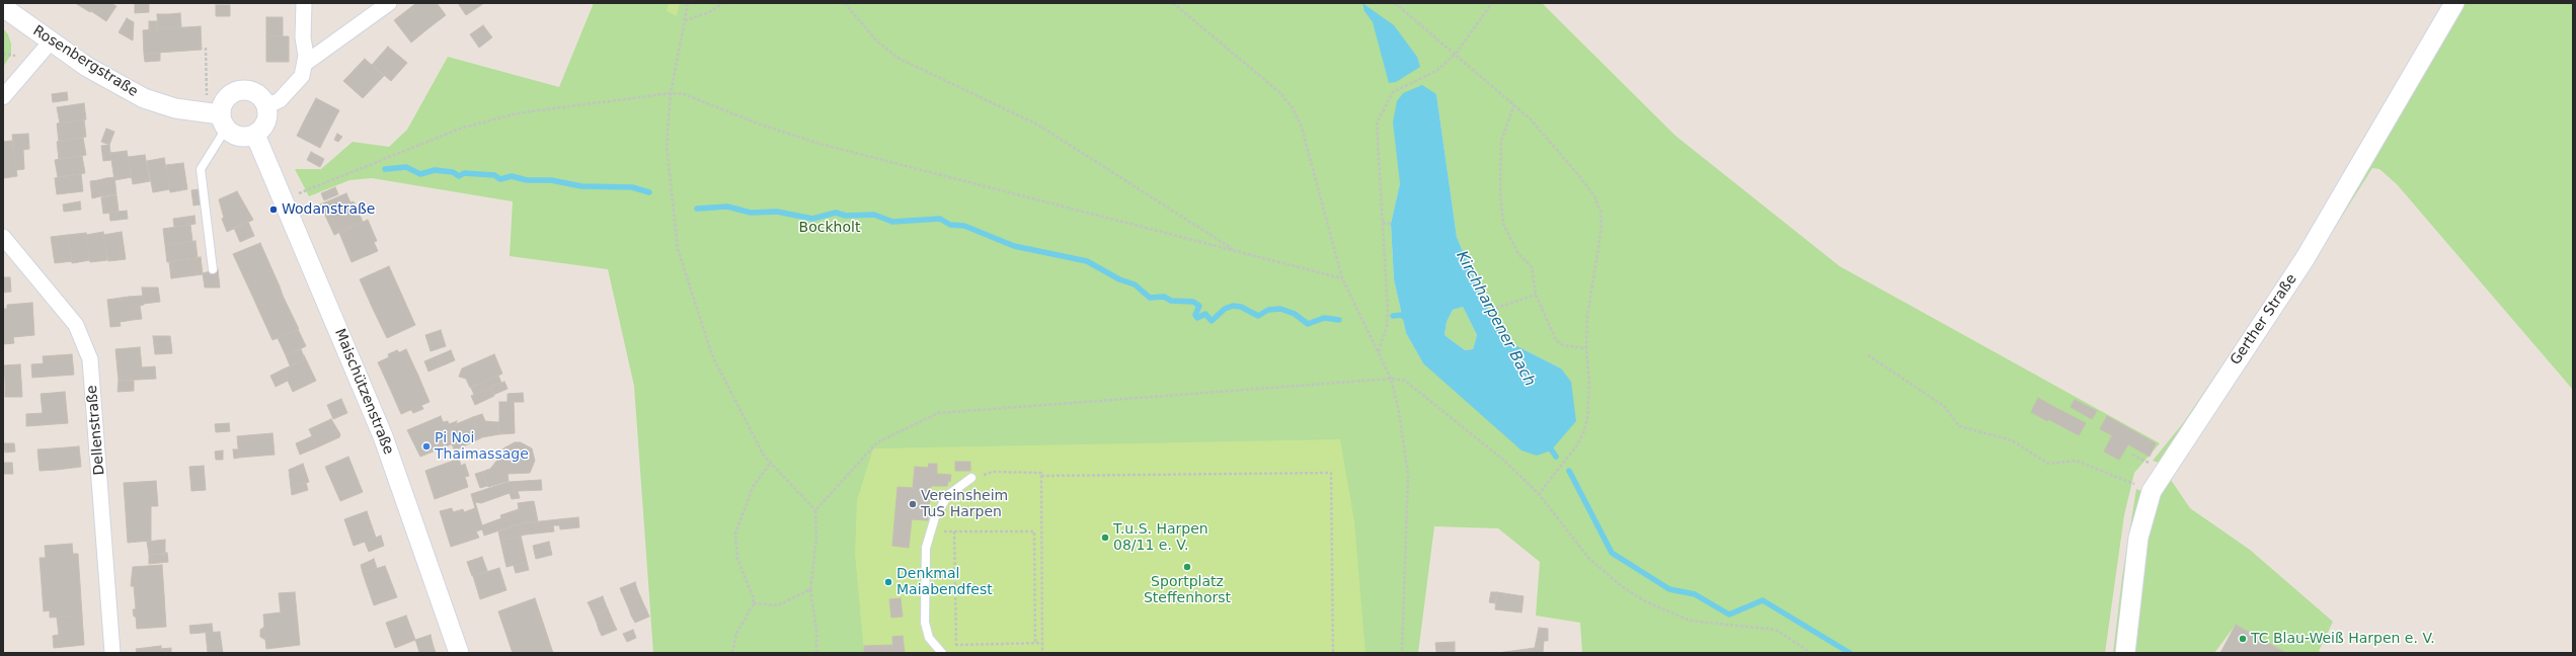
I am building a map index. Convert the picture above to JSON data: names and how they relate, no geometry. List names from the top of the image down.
{
  "streets": {
    "street": [
      "Rosenbergstraße",
      "Gerther Straße",
      "Maischützenstraße",
      "Dellenstraße"
    ]
  },
  "crossings": [
    ["Rosenbergstraße", "Maischützenstraße"]
  ],
  "water": ["Kirchharpener Bach"],
  "parks": ["Bockholt"],
  "places": [
    "Wodanstraße",
    "Pi Noi Thaimassage",
    "Vereinsheim TuS Harpen",
    "T.u.S. Harpen 08/11 e. V.",
    "Sportplatz Steffenhorst",
    "Denkmal Maiabendfest",
    "TC Blau-Weiß Harpen e. V."
  ]
}
